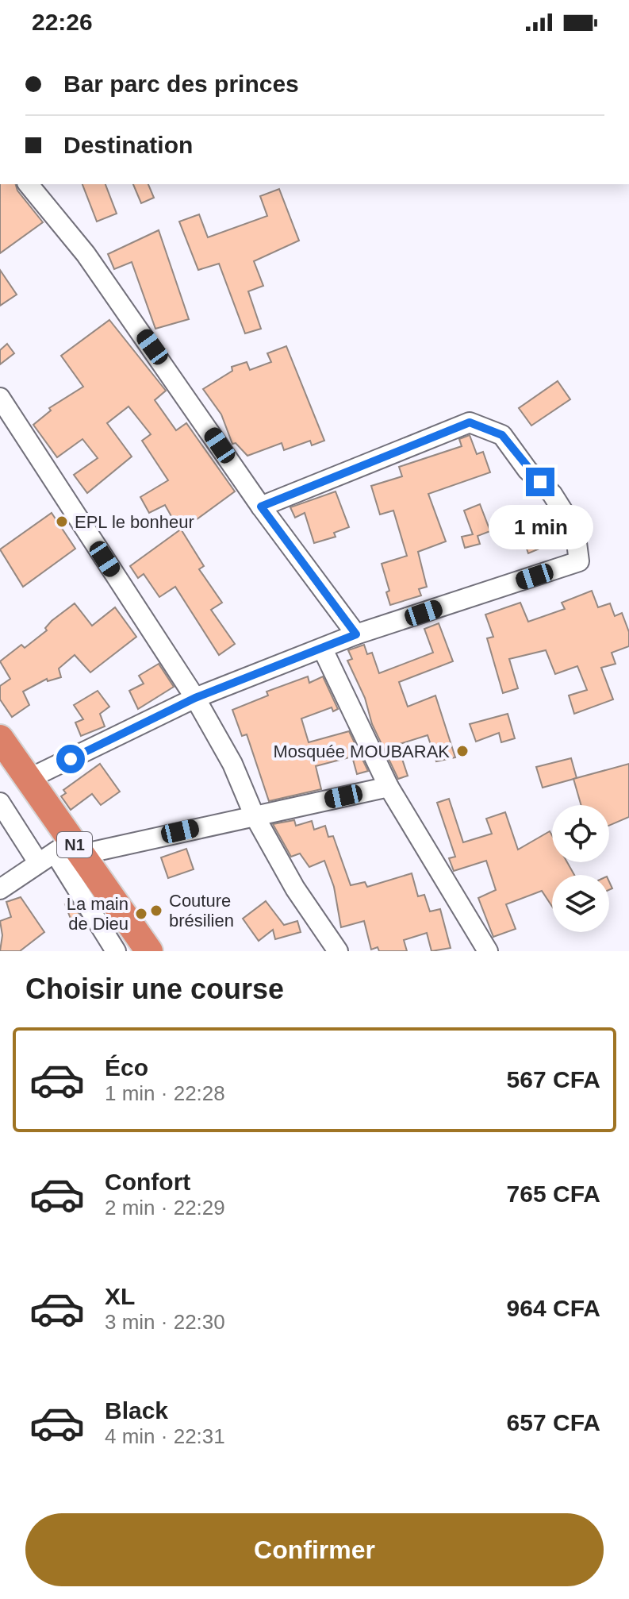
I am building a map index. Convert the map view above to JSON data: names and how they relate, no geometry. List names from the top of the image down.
{
  "streets": {
    "highway": ["N1"]
  },
  "places": [
    "EPL le bonheur",
    "Mosquée MOUBARAK",
    "Couture brésilien",
    "La main de Dieu"
  ],
  "page": {
    "status": "22:26",
    "banner": ["Bar parc des princes", "Destination"],
    "bubble": "1 min",
    "heading": "Choisir une course",
    "list": [
      {
        "name": "Éco",
        "note": "1 min · 22:28",
        "value": "567 CFA"
      },
      {
        "name": "Confort",
        "note": "2 min · 22:29",
        "value": "765 CFA"
      },
      {
        "name": "XL",
        "note": "3 min · 22:30",
        "value": "964 CFA"
      },
      {
        "name": "Black",
        "note": "4 min · 22:31",
        "value": "657 CFA"
      }
    ],
    "buttons": "Confirmer"
  }
}
